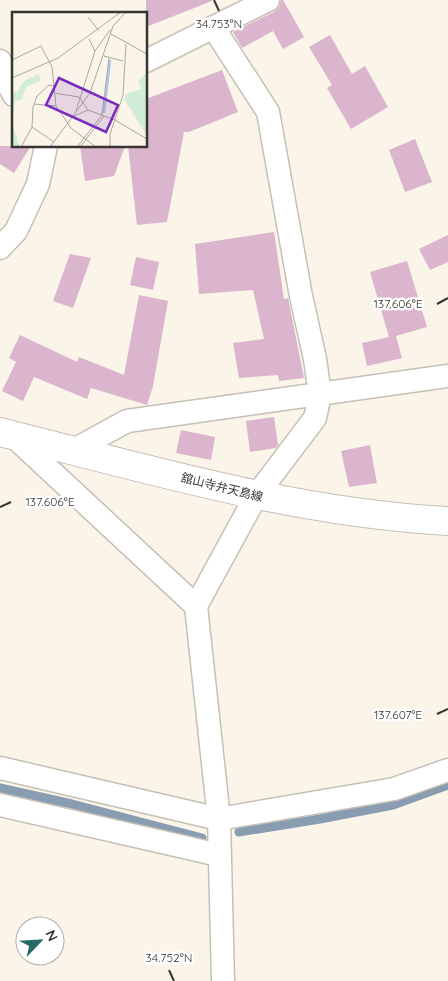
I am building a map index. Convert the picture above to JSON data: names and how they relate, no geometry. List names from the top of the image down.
{
  "streets": {
    "main road": ["舘山寺弁天島線"]
  },
  "north": "top right",
  "coordinates": [
    "34.753°N",
    "137.606°E",
    "137.607°E",
    "34.752°N"
  ]
}
